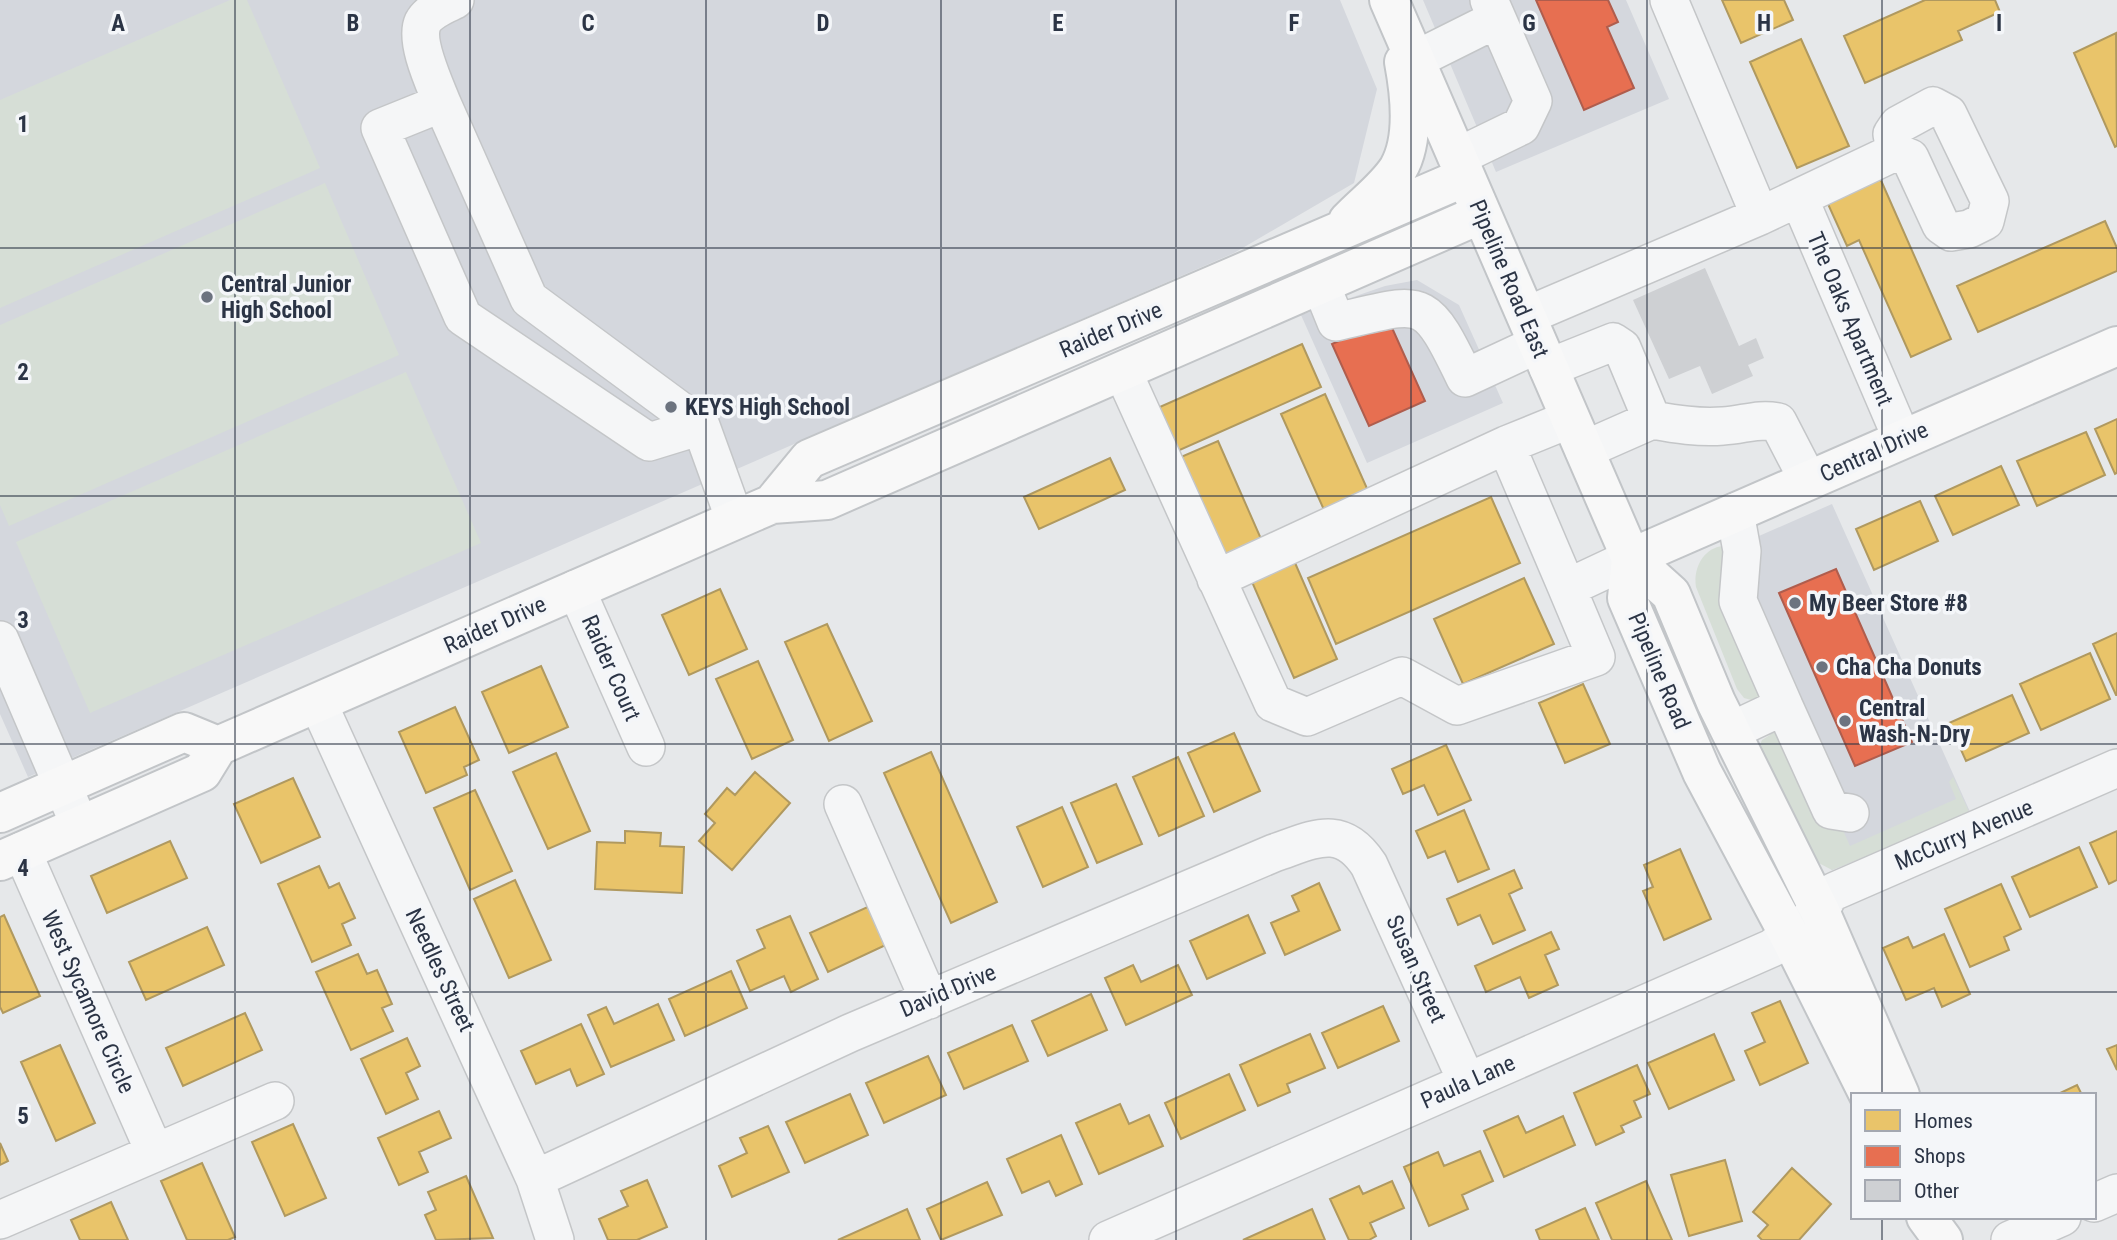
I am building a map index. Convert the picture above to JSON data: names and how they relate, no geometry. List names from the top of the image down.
{
  "streets": {
    "main road": [
      "Pipeline Road East",
      "Raider Drive",
      "Central Drive",
      "Pipeline Road"
    ],
    "street": [
      "The Oaks Apartment",
      "Raider Court",
      "McCurry Avenue",
      "Susan Street",
      "Needles Street",
      "David Drive",
      "West Sycamore Circle",
      "Paula Lane"
    ]
  },
  "crossings": [
    ["Pipeline Road East", "Raider Drive"],
    ["Pipeline Road East", "Central Drive"],
    ["Pipeline Road East", "Pipeline Road"],
    ["The Oaks Apartment", "Central Drive"],
    ["Raider Drive", "Raider Court"],
    ["Raider Drive", "Needles Street"],
    ["Central Drive", "Pipeline Road"],
    ["Pipeline Road", "McCurry Avenue"],
    ["Pipeline Road", "Paula Lane"],
    ["McCurry Avenue", "Paula Lane"],
    ["Susan Street", "David Drive"],
    ["Susan Street", "Paula Lane"],
    ["Needles Street", "David Drive"]
  ],
  "places": [
    "Central Junior High School",
    "KEYS High School",
    "My Beer Store #8",
    "Cha Cha Donuts",
    "Central Wash-N-Dry"
  ],
  "legend": ["Homes", "Shops", "Other"],
  "grid": {
    "columns": [
      "A",
      "B",
      "C",
      "D",
      "E",
      "F",
      "G",
      "H",
      "I"
    ],
    "rows": [
      "1",
      "2",
      "3",
      "4",
      "5"
    ]
  }
}
